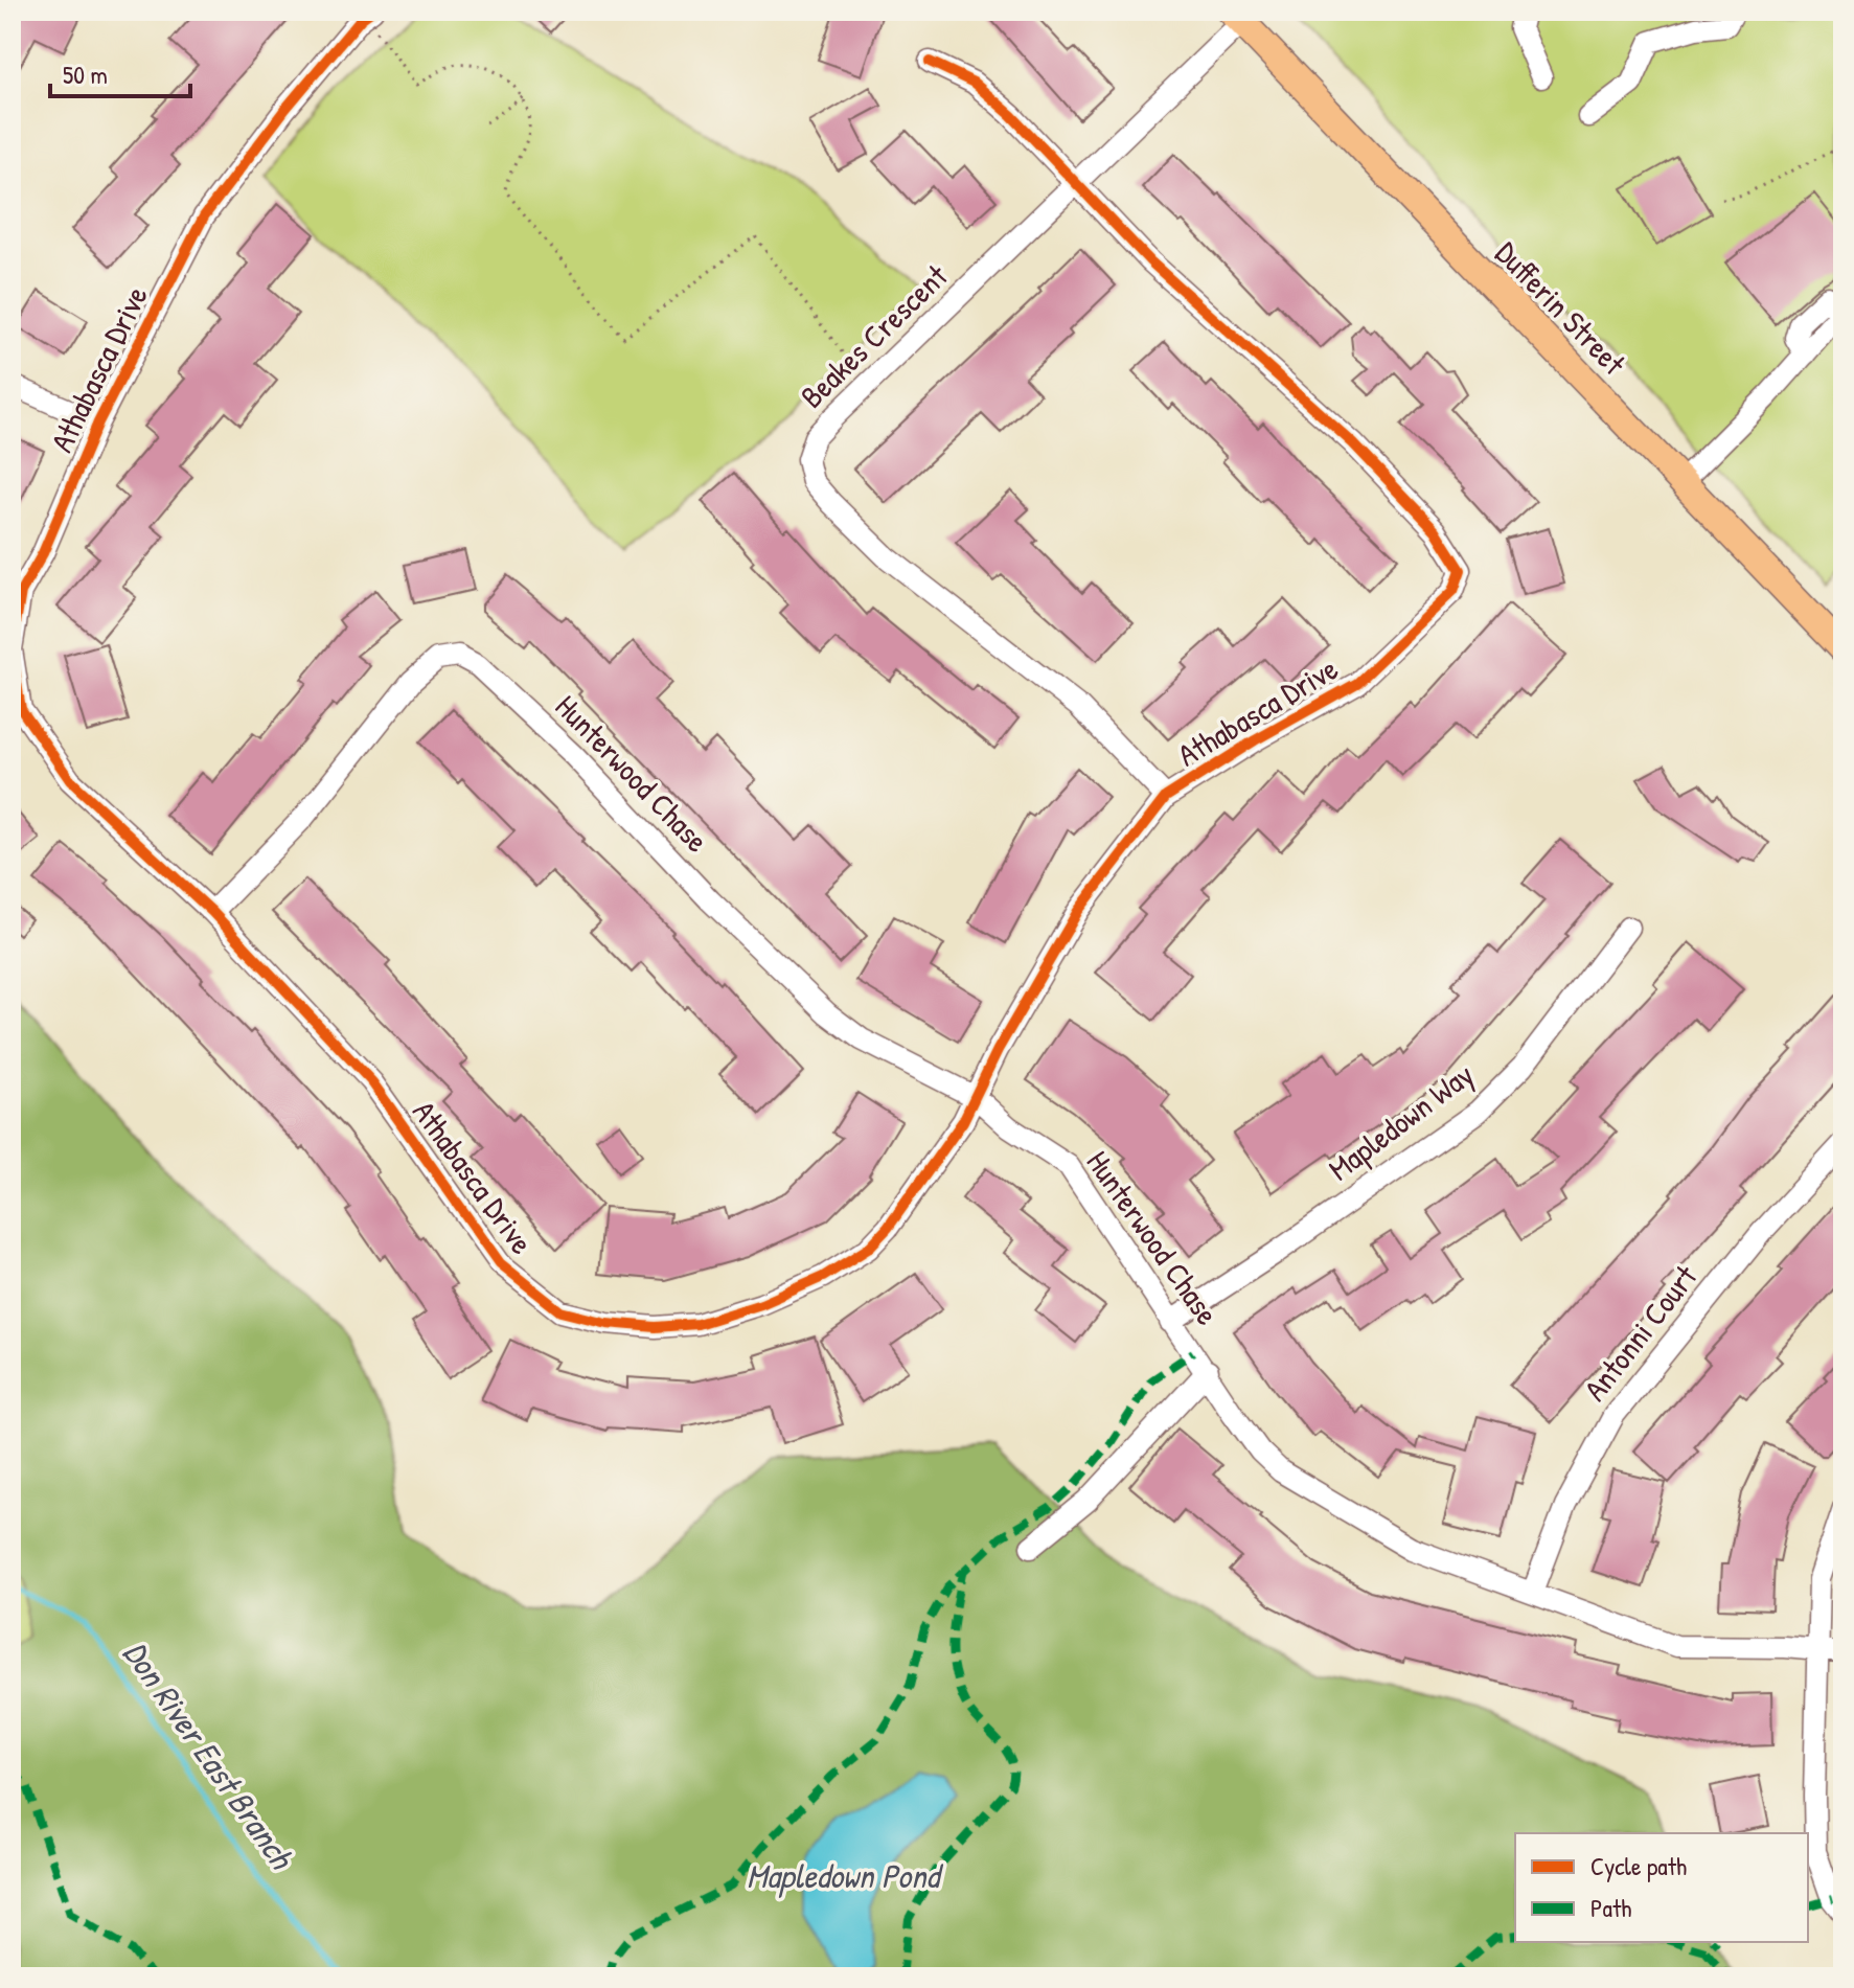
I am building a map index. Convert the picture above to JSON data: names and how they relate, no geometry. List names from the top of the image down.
{
  "streets": {
    "main road": ["Dufferin Street"],
    "street": [
      "Beakes Crescent",
      "Athabasca Drive",
      "Hunterwood Chase",
      "Mapledown Way",
      "Antonni Court"
    ]
  },
  "crossings": [
    ["Dufferin Street", "Beakes Crescent"],
    ["Beakes Crescent", "Athabasca Drive"],
    ["Athabasca Drive", "Hunterwood Chase"],
    ["Hunterwood Chase", "Mapledown Way"],
    ["Hunterwood Chase", "Antonni Court"]
  ],
  "water": ["Don River East Branch", "Mapledown Pond"],
  "legend": ["Cycle path", "Path"],
  "scale_bar": "50 m"
}
